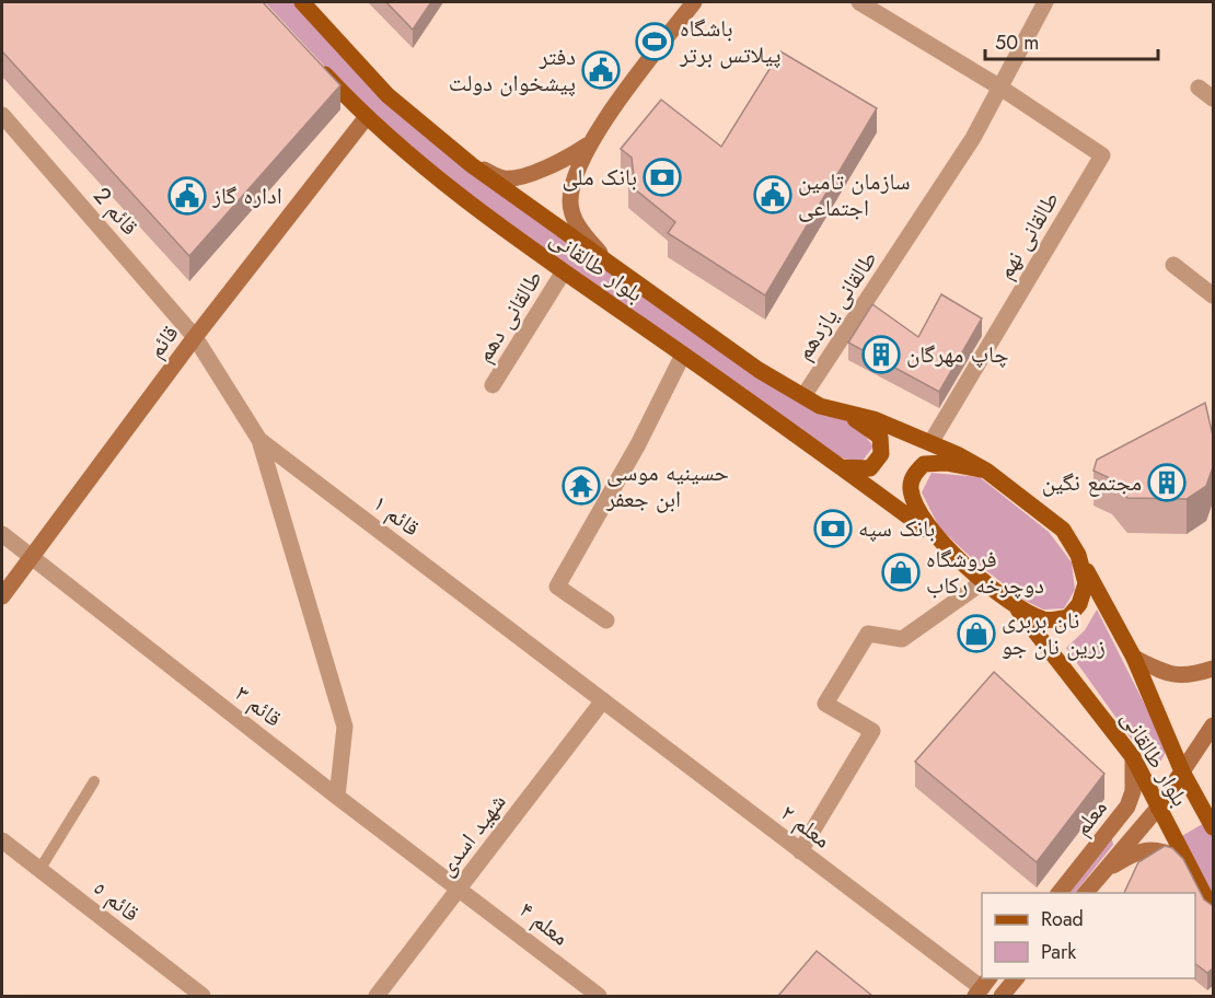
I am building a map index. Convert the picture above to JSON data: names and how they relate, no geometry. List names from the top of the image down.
{
  "streets": {
    "main road": ["بلوار طالقانی"],
    "street": [
      "قائم 2",
      "طالقانی نهم",
      "طالقانی یازدهم",
      "طالقانی دهم",
      "قائم",
      "قائم ١",
      "قائم ٣",
      "معلم",
      "معلم ٢",
      "شهید اسدی",
      "قائم ٥",
      "معلم ۴"
    ]
  },
  "crossings": [
    ["قائم 2", "قائم"],
    ["قائم 2", "قائم ١"],
    ["طالقانی نهم", "بلوار طالقانی"],
    ["طالقانی نهم", "طالقانی یازدهم"],
    ["بلوار طالقانی", "طالقانی یازدهم"],
    ["بلوار طالقانی", "طالقانی دهم"],
    ["بلوار طالقانی", "قائم"],
    ["بلوار طالقانی", "معلم"],
    ["قائم", "قائم ١"],
    ["قائم", "قائم ٣"],
    ["قائم ١", "معلم ٢"],
    ["قائم ١", "شهید اسدی"],
    ["قائم ٣", "شهید اسدی"],
    ["قائم ٣", "معلم ۴"],
    ["معلم ٢", "شهید اسدی"],
    ["شهید اسدی", "معلم ۴"]
  ],
  "places": {
    "sports": ["باشگاه پیلاتس برتر"],
    "public building": ["دفتر پیشخوان دولت", "سازمان تامین اجتماعی", "اداره گاز"],
    "bank": ["بانک ملی", "بانک سپه"],
    "building": ["چاپ مهرگان", "مجتمع نگین"],
    "temple": ["حسینیه موسی ابن جعفر"],
    "shop": ["فروشگاه دوچرخه رکاب", "نان بربری زرین نان جو"]
  },
  "legend": ["Road", "Park"],
  "scale_bar": "50 m"
}
